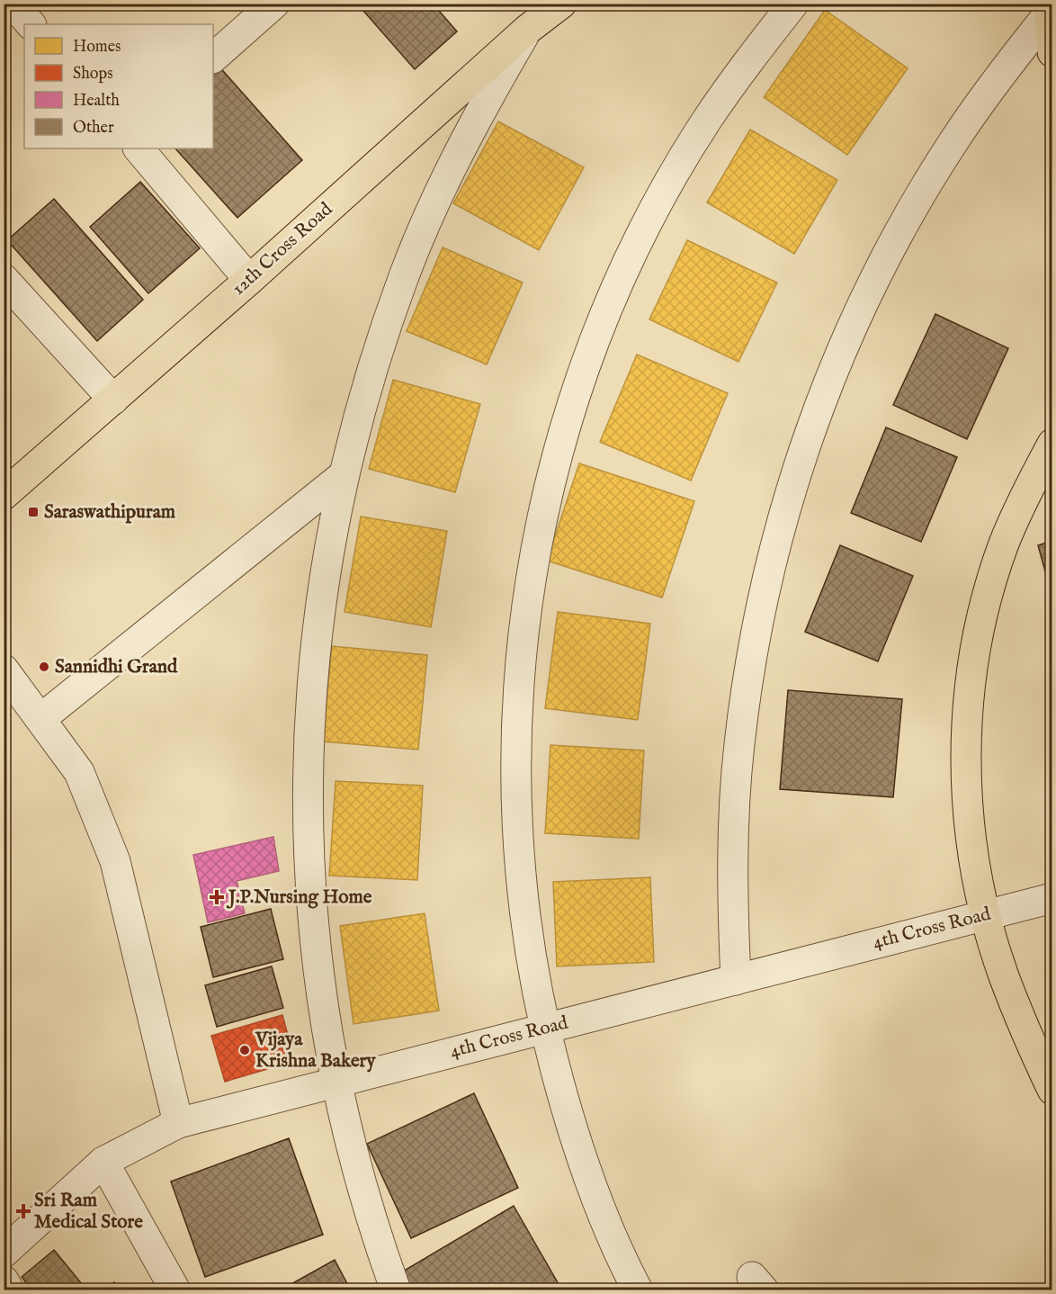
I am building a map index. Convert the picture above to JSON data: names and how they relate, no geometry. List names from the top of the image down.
{
  "streets": {
    "main road": ["12th Cross Road"],
    "street": ["4th Cross Road"]
  },
  "places": {
    "transit": ["Saraswathipuram"],
    "other": ["Sannidhi Grand", "Vijaya Krishna Bakery"],
    "health": ["J.P.Nursing Home", "Sri Ram Medical Store"]
  },
  "legend": [
    "Homes",
    "Shops",
    "Health",
    "Other"
  ]
}
